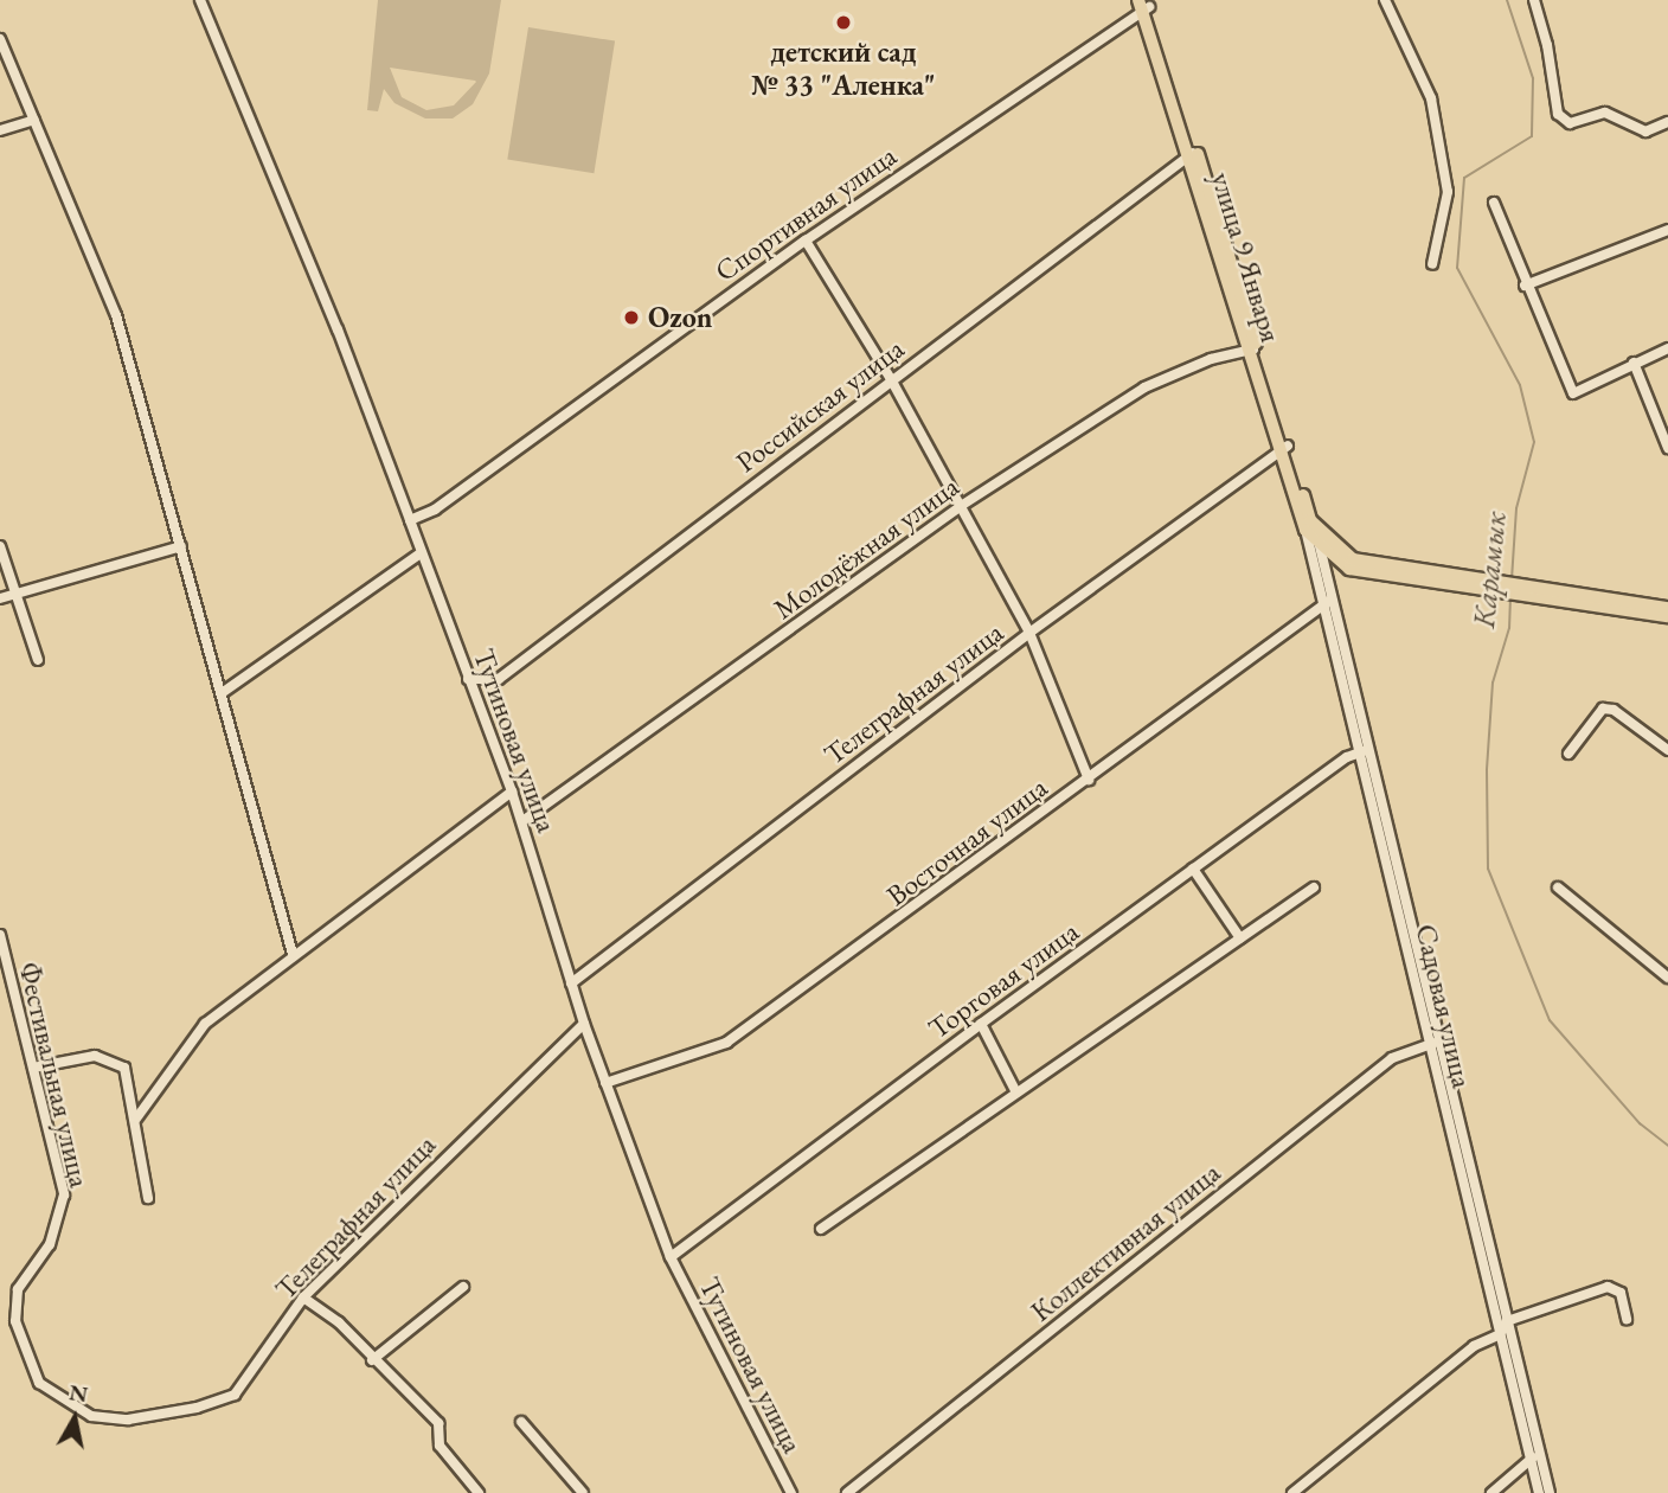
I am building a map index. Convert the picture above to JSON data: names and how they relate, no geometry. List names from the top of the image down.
{
  "streets": {
    "main road": ["улица 9 Января"],
    "street": [
      "Спортивная улица",
      "Российская улица",
      "Молодёжная улица",
      "Телеграфная улица",
      "Тутиновая улица",
      "Восточная улица",
      "Торговая улица",
      "Садовая улица",
      "Фестивальная улица",
      "Коллективная улица"
    ]
  },
  "crossings": [
    ["Спортивная улица", "улица 9 Января"],
    ["Спортивная улица", "Тутиновая улица"],
    ["улица 9 Января", "Российская улица"],
    ["улица 9 Января", "Молодёжная улица"],
    ["улица 9 Января", "Телеграфная улица"],
    ["улица 9 Января", "Садовая улица"],
    ["Российская улица", "Тутиновая улица"],
    ["Молодёжная улица", "Тутиновая улица"],
    ["Телеграфная улица", "Тутиновая улица"],
    ["Телеграфная улица", "Фестивальная улица"],
    ["Тутиновая улица", "Восточная улица"],
    ["Тутиновая улица", "Торговая улица"],
    ["Восточная улица", "Садовая улица"],
    ["Торговая улица", "Садовая улица"],
    ["Садовая улица", "Коллективная улица"]
  ],
  "water": ["Карамык"],
  "places": ["детский сад № 33 \"Аленка\"", "Ozon"],
  "north": "top"
}
